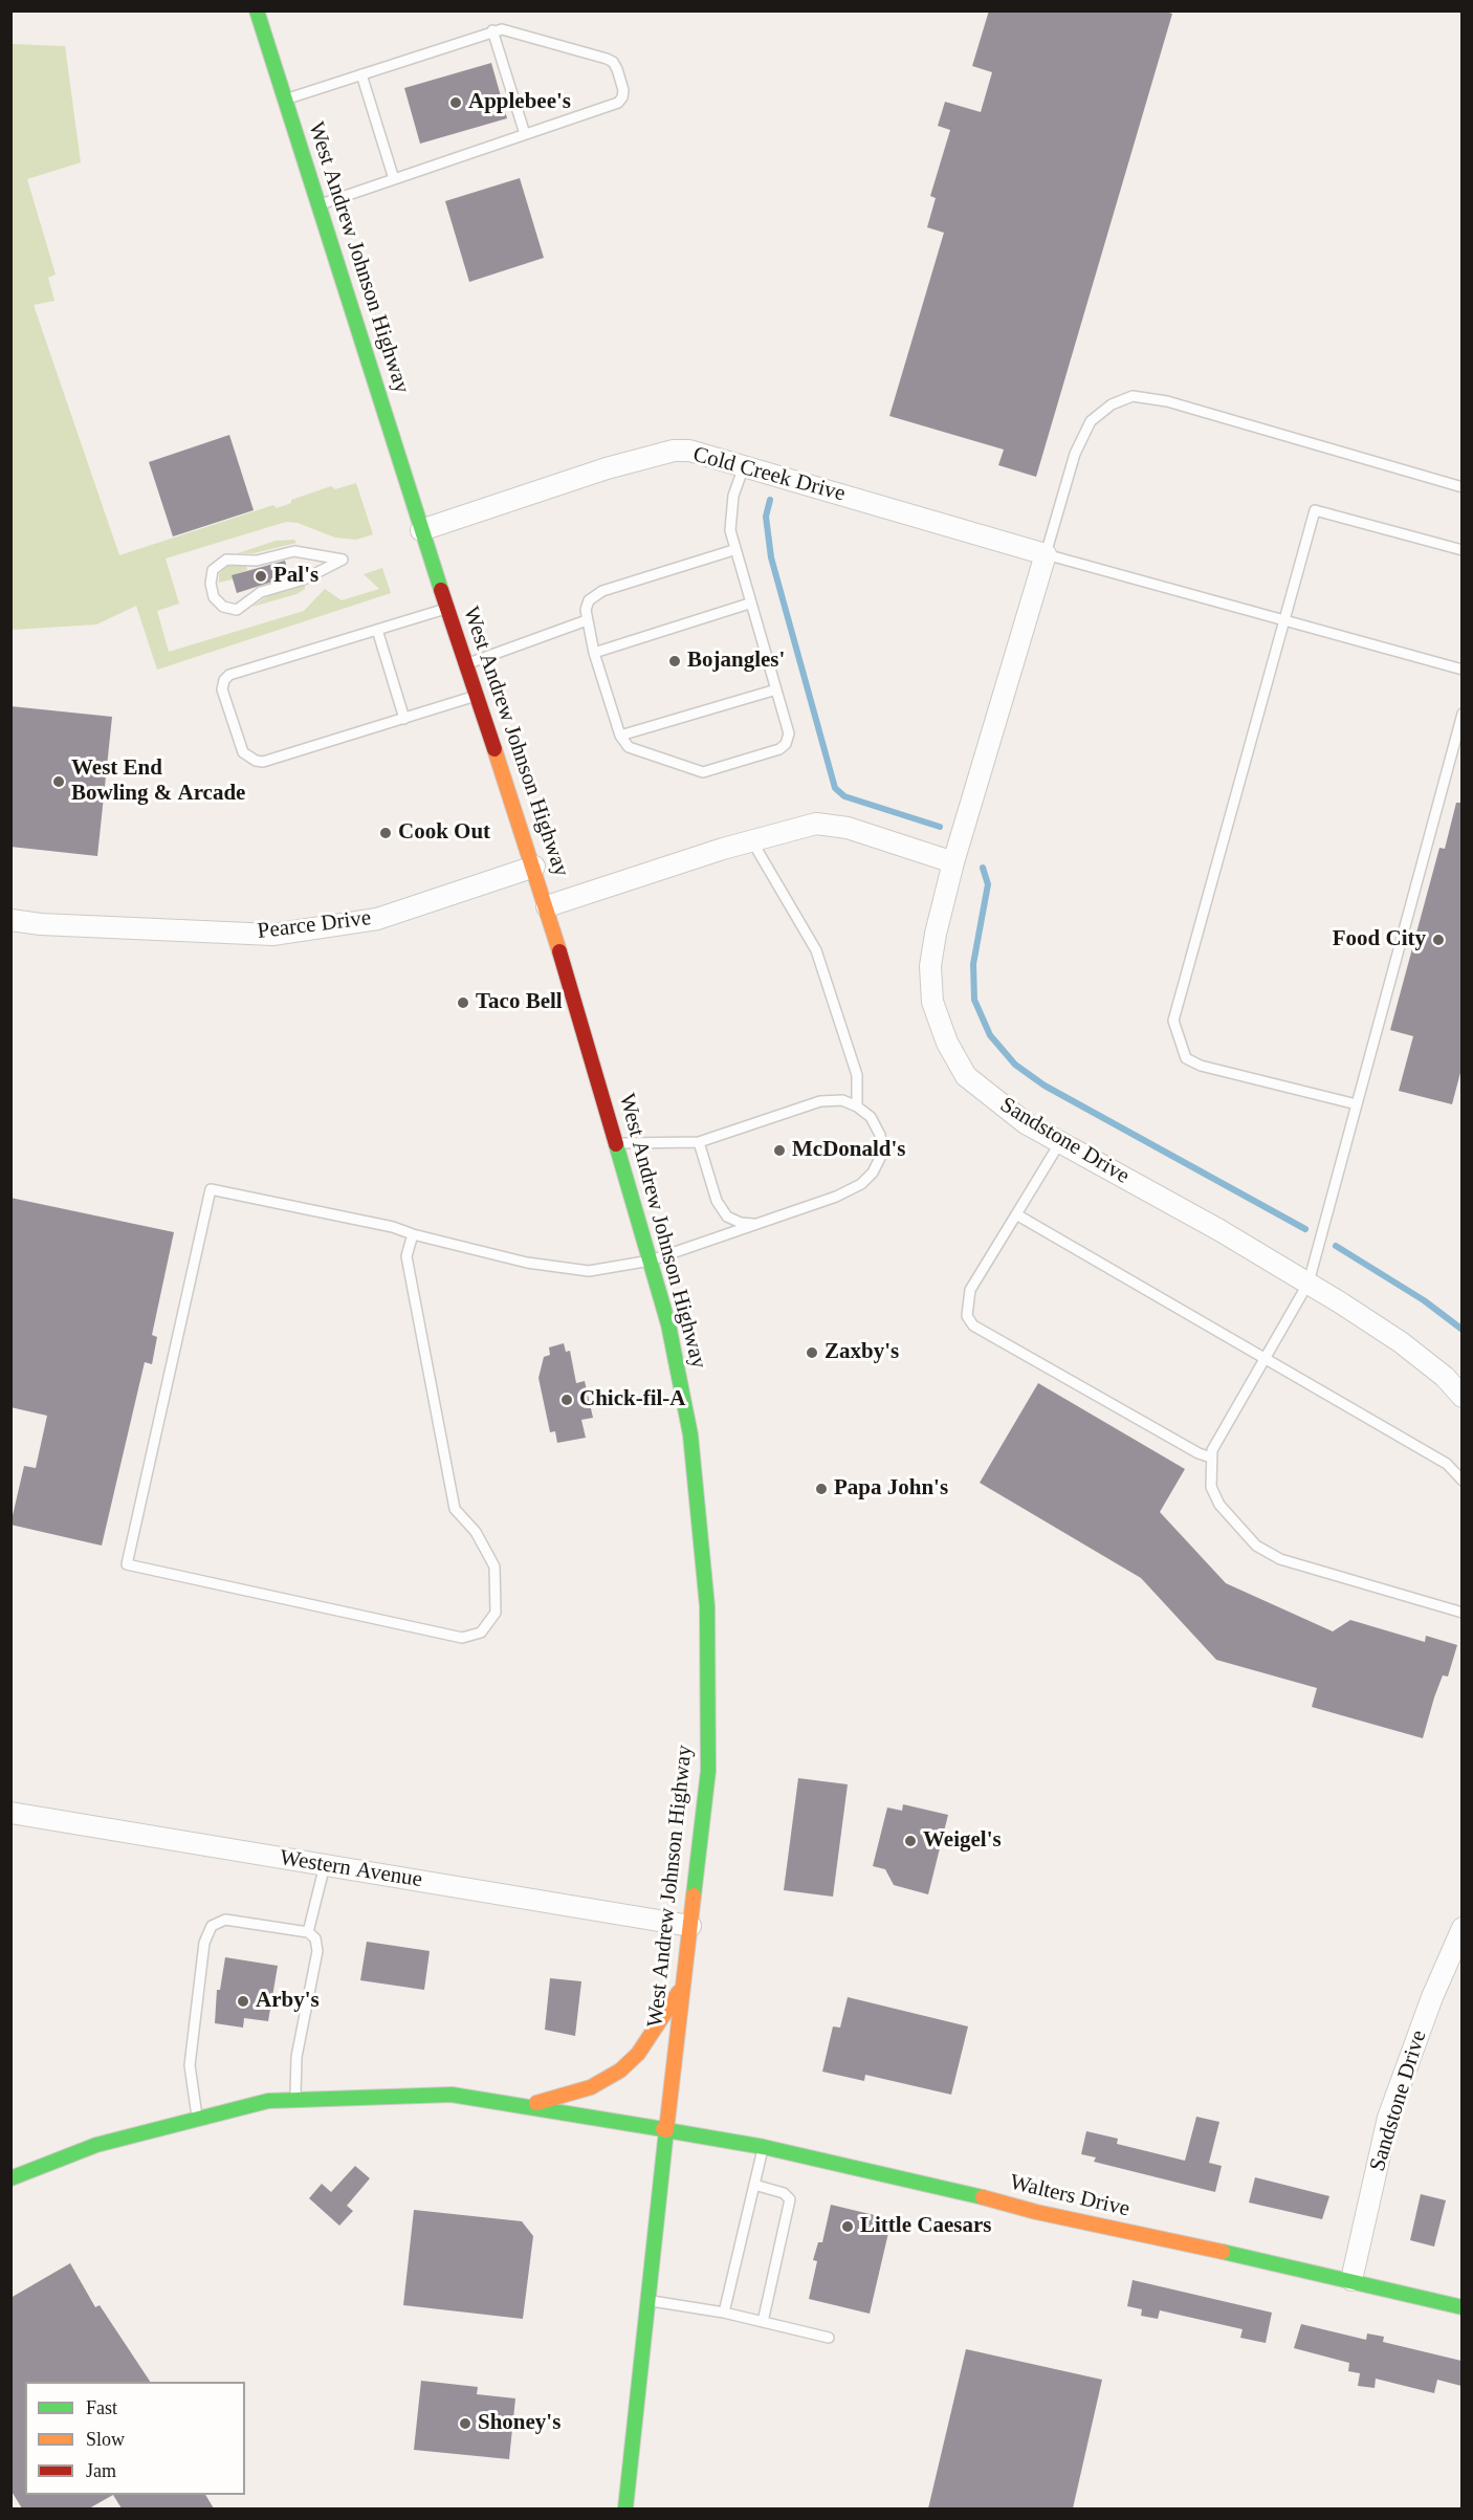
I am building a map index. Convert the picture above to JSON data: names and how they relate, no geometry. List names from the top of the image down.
{
  "streets": {
    "main road": ["West Andrew Johnson Highway", "Walters Drive"],
    "street": [
      "Cold Creek Drive",
      "Pearce Drive",
      "Sandstone Drive",
      "Western Avenue"
    ]
  },
  "crossings": [
    ["West Andrew Johnson Highway", "Cold Creek Drive"],
    ["West Andrew Johnson Highway", "Pearce Drive"],
    ["West Andrew Johnson Highway", "Western Avenue"],
    ["West Andrew Johnson Highway", "Walters Drive"],
    ["Cold Creek Drive", "Sandstone Drive"],
    ["Sandstone Drive", "Walters Drive"]
  ],
  "places": [
    "Applebee's",
    "Pal's",
    "Bojangles'",
    "West End Bowling & Arcade",
    "Cook Out",
    "Food City",
    "Taco Bell",
    "McDonald's",
    "Zaxby's",
    "Chick-fil-A",
    "Papa John's",
    "Weigel's",
    "Arby's",
    "Little Caesars",
    "Shoney's"
  ],
  "legend": ["Fast", "Slow", "Jam"]
}
